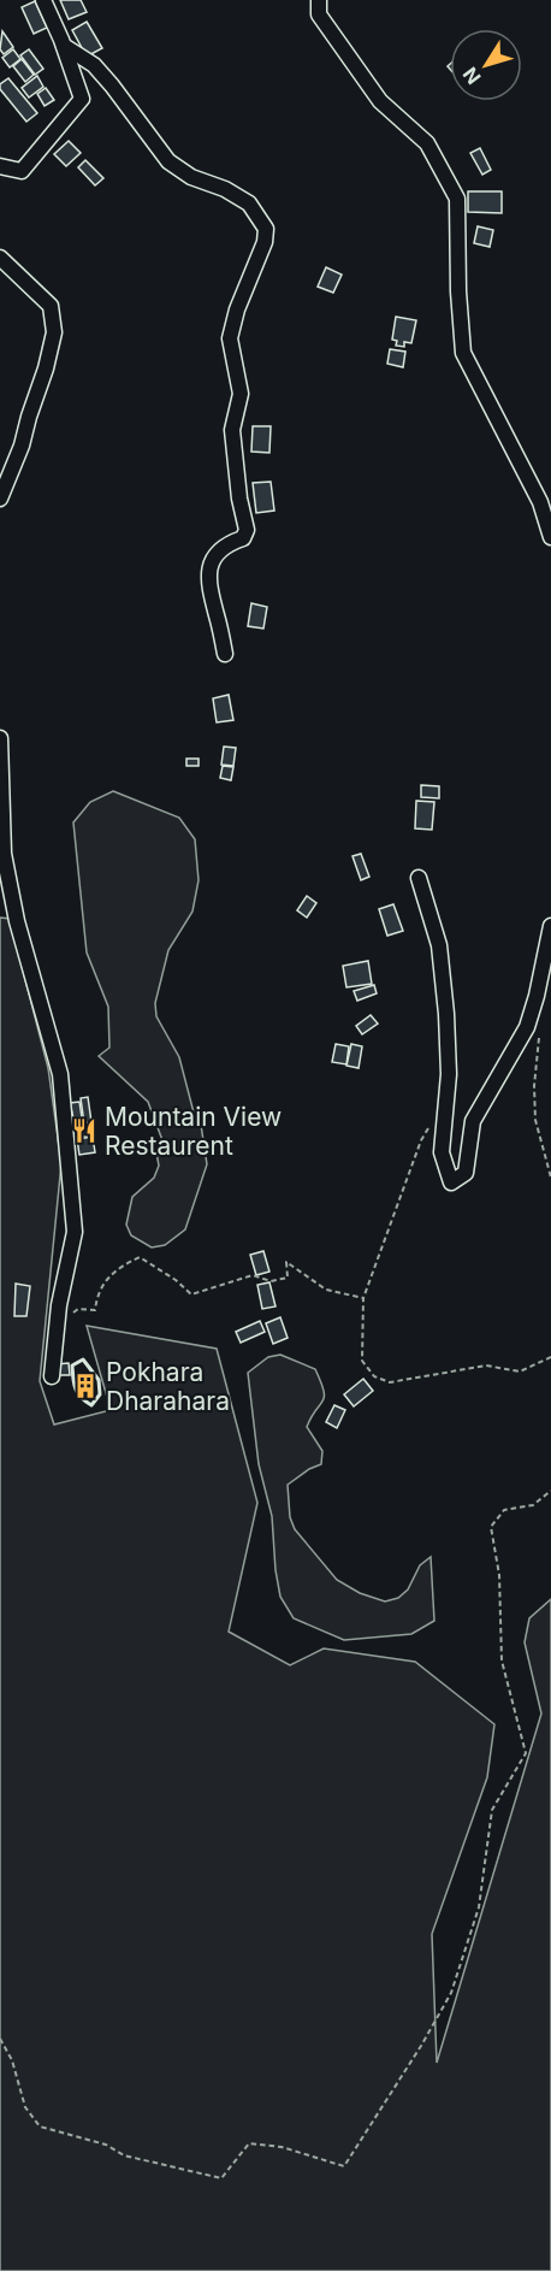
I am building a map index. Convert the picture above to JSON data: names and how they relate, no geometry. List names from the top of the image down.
{
  "places": {
    "restaurant": ["Mountain View Restaurent"],
    "building": ["Pokhara Dharahara"]
  },
  "north": "bottom left"
}
